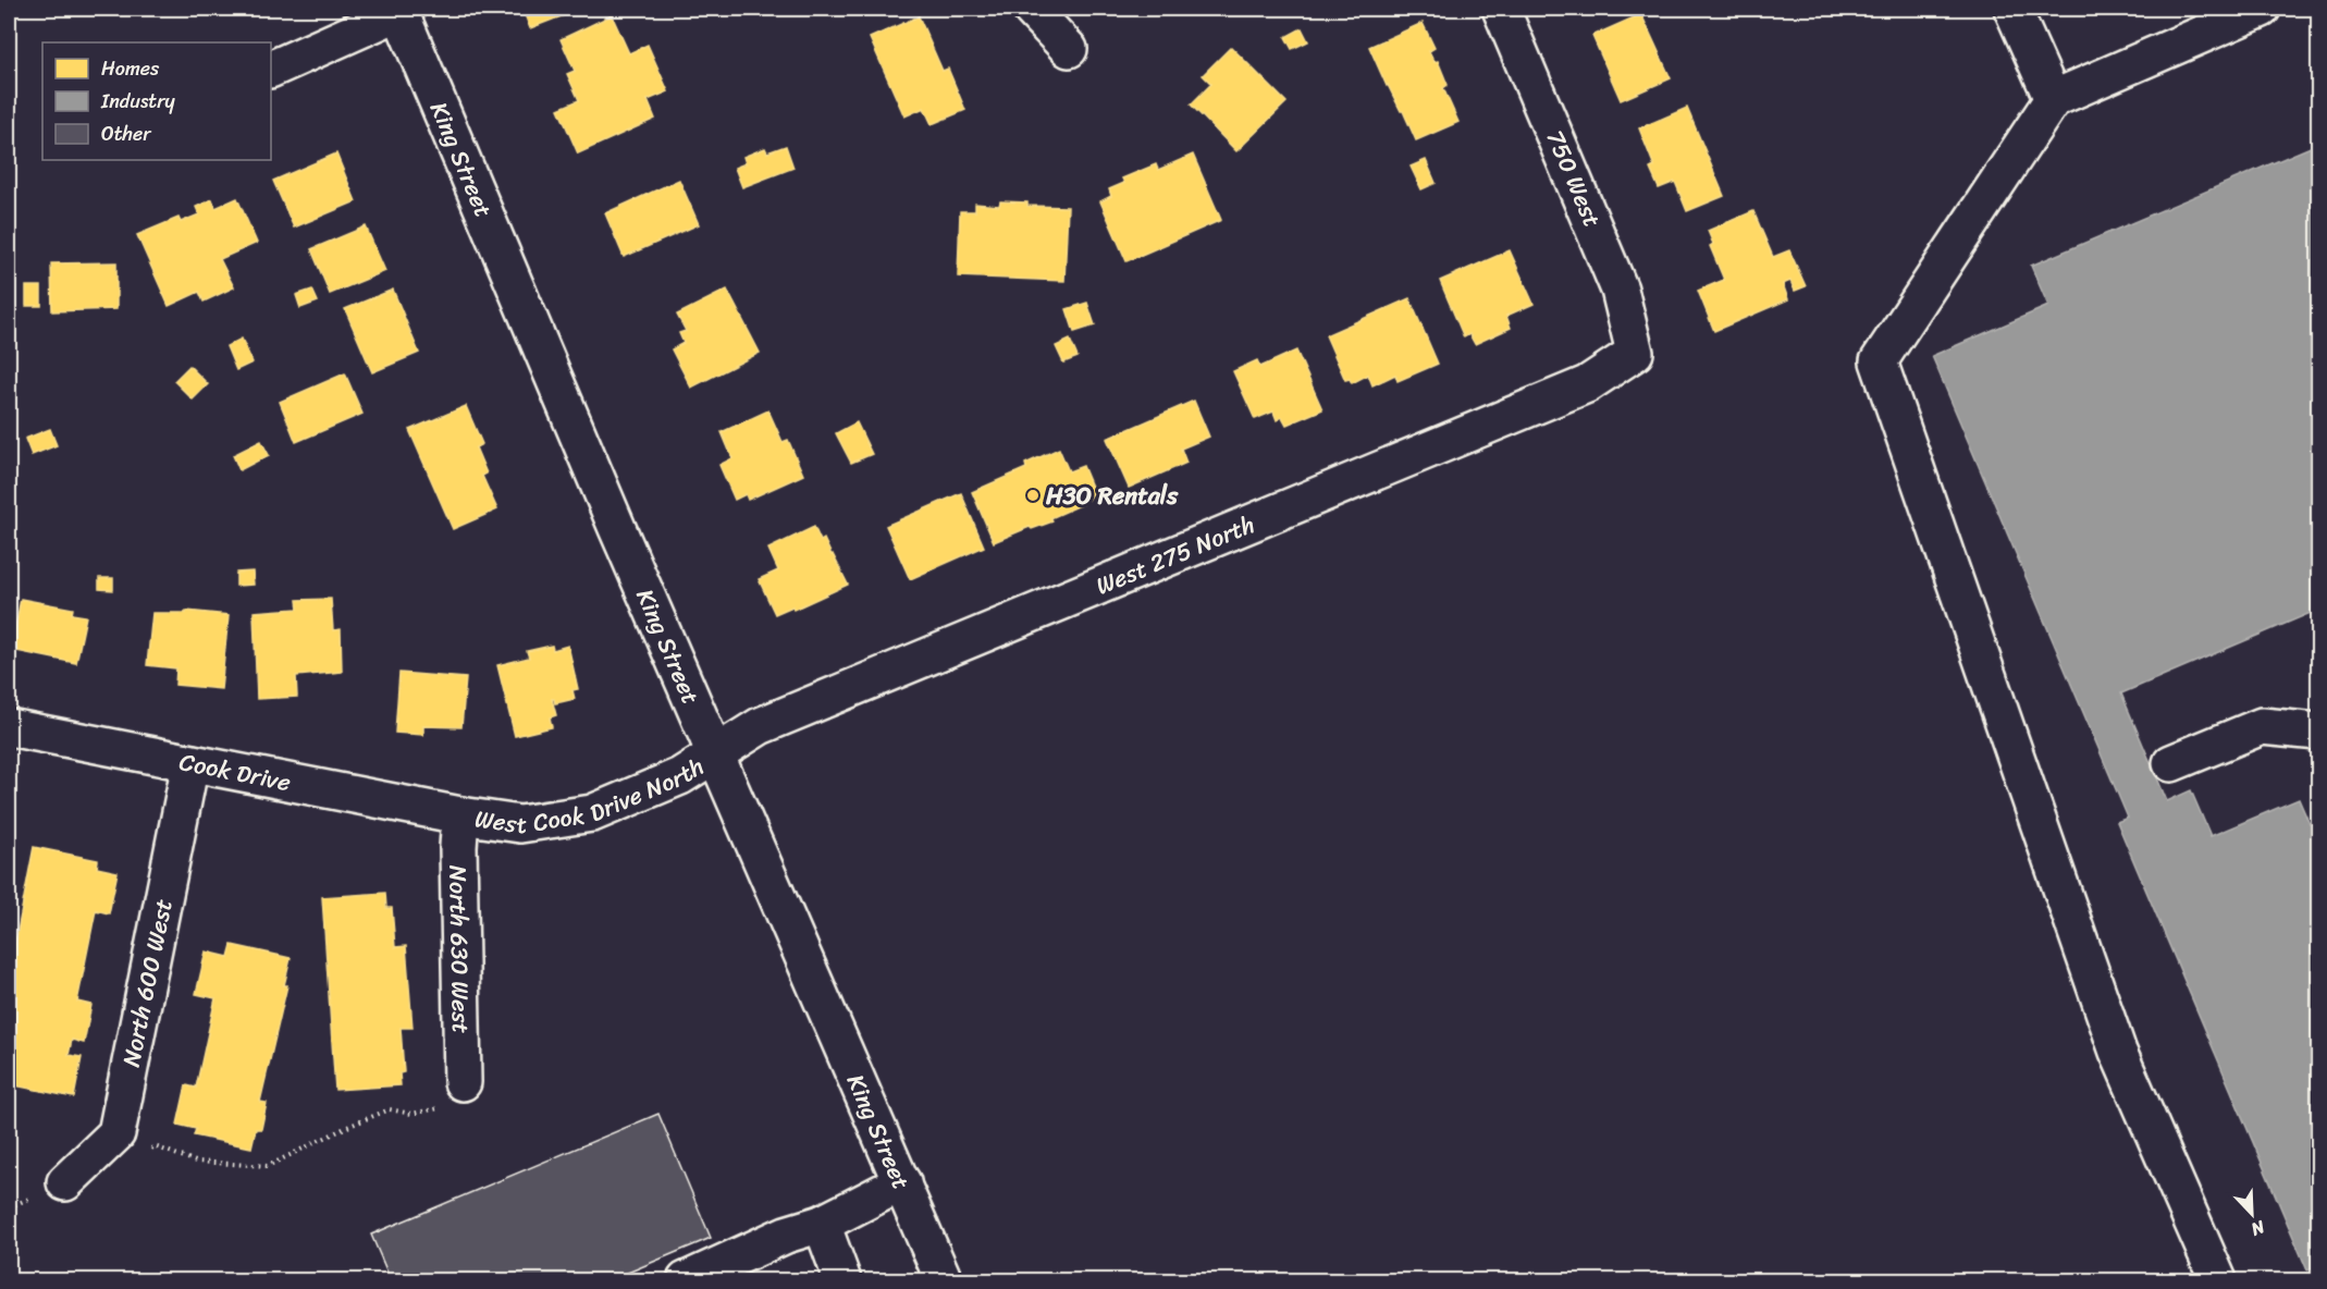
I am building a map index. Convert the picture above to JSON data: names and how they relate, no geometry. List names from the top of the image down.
{
  "streets": {
    "street": [
      "King Street",
      "750 West",
      "West 275 North",
      "Cook Drive",
      "West Cook Drive North",
      "North 630 West",
      "North 600 West"
    ]
  },
  "crossings": [
    ["King Street", "West 275 North"],
    ["King Street", "West Cook Drive North"],
    ["750 West", "West 275 North"],
    ["West 275 North", "West Cook Drive North"],
    ["Cook Drive", "West Cook Drive North"],
    ["Cook Drive", "North 630 West"],
    ["Cook Drive", "North 600 West"],
    ["West Cook Drive North", "North 630 West"]
  ],
  "places": ["H3O Rentals"],
  "legend": ["Homes", "Industry", "Other"],
  "north": "bottom right"
}
